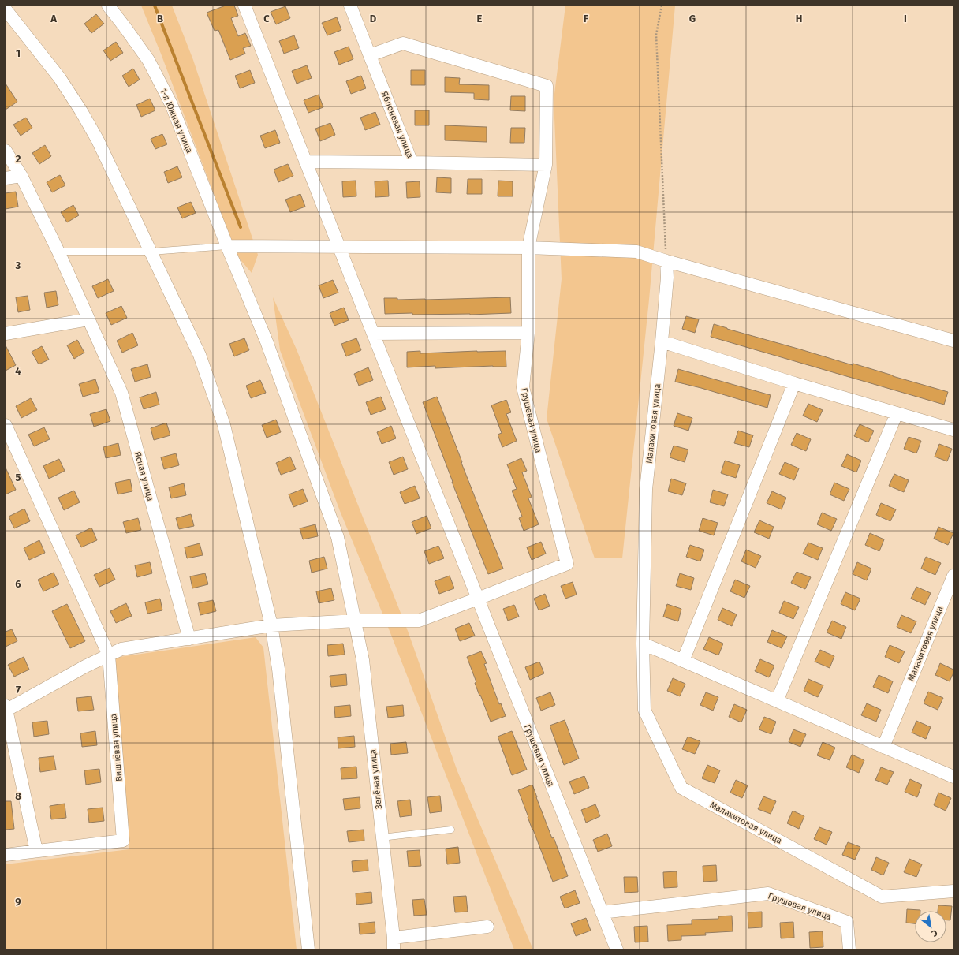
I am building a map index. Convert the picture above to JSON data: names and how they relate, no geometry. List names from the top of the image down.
{
  "streets": {
    "street": [
      "1-я Южная улица",
      "Яблоневая улица",
      "Грушевая улица",
      "Малахитовая улица",
      "Ясная улица",
      "Вишнёвая улица",
      "Зелёная улица"
    ]
  },
  "crossings": [
    ["1-я Южная улица", "Зелёная улица"]
  ],
  "north": "bottom right",
  "grid": {
    "columns": [
      "A",
      "B",
      "C",
      "D",
      "E",
      "F",
      "G",
      "H",
      "I"
    ],
    "rows": [
      "1",
      "2",
      "3",
      "4",
      "5",
      "6",
      "7",
      "8",
      "9"
    ]
  }
}
